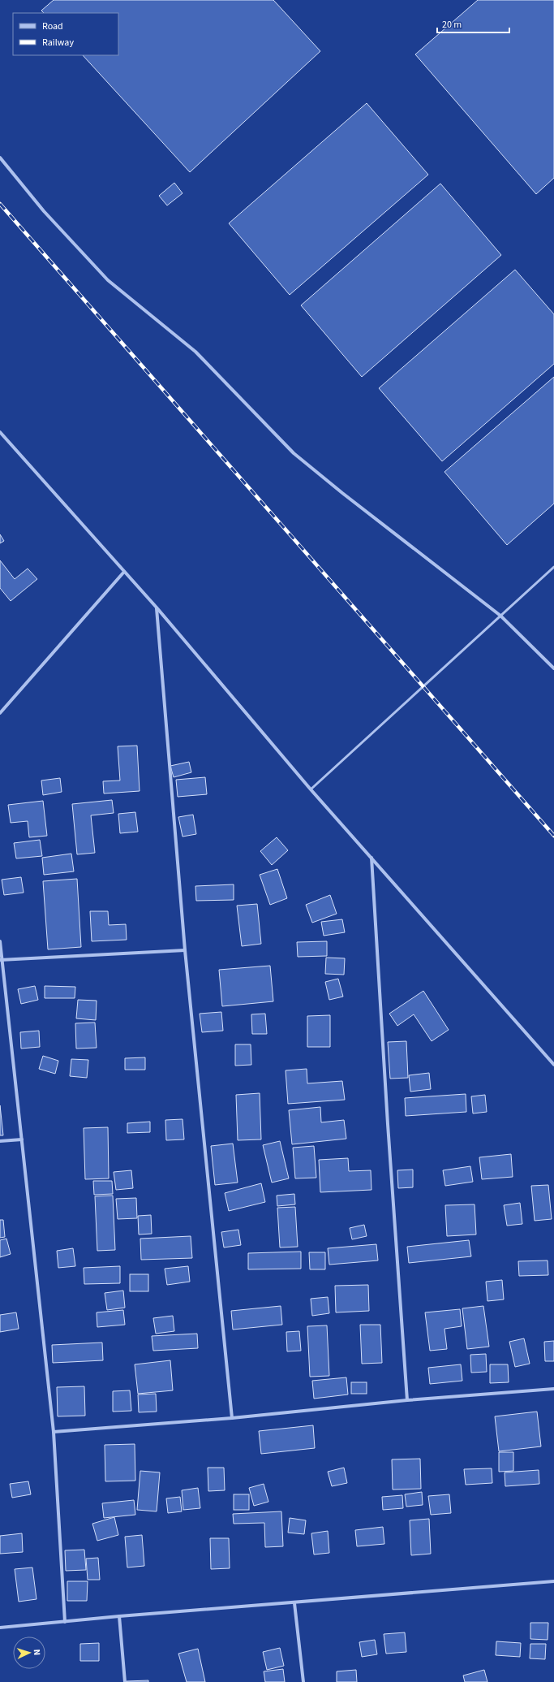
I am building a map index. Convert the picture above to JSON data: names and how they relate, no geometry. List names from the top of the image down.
{
  "legend": ["Road", "Railway"],
  "scale_bar": "20 m",
  "north": "right"
}
